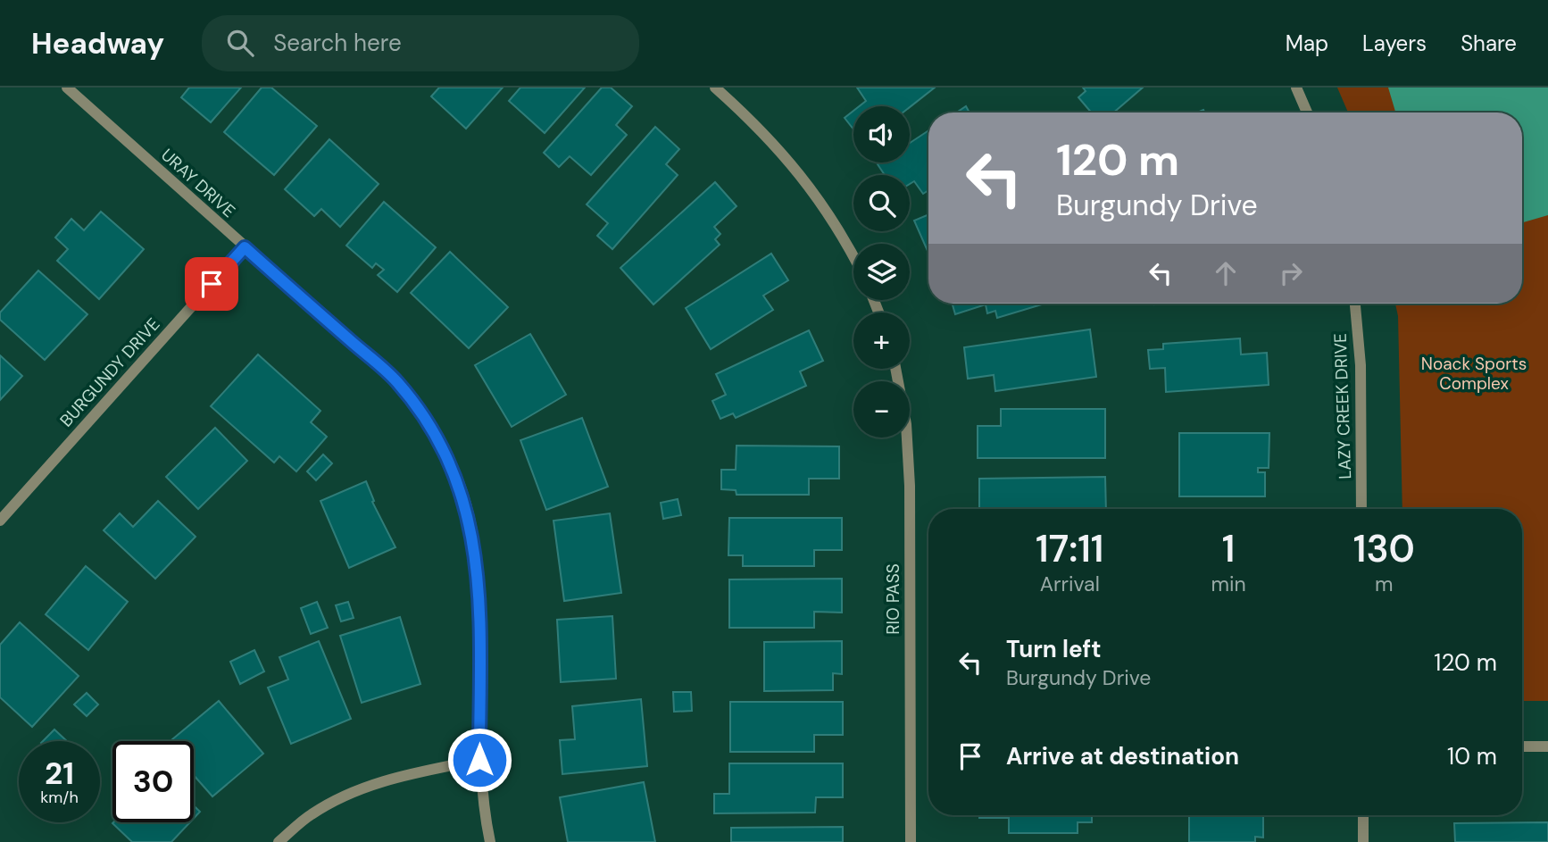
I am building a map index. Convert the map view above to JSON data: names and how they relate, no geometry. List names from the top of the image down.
{
  "streets": {
    "street": [
      "URAY DRIVE",
      "BURGUNDY DRIVE",
      "LAZY CREEK DRIVE",
      "RIO PASS"
    ]
  },
  "crossings": [
    ["URAY DRIVE", "BURGUNDY DRIVE"]
  ],
  "parks": ["Noack Sports Complex"],
  "page": {
    "header": "Headway",
    "search": "Search here",
    "nav": ["Map", "Layers", "Share"],
    "map_buttons": ["+", "−"],
    "turn": ["120 m", "Burgundy Drive"],
    "eta": [
      "17:11",
      "Arrival",
      "1",
      "min",
      "130",
      "m"
    ],
    "list": [
      {
        "name": "Turn left",
        "note": "Burgundy Drive",
        "value": "120 m"
      },
      {
        "name": "Arrive at destination",
        "value": "10 m"
      }
    ],
    "speed": "21 km/h",
    "limit": "30"
  }
}
